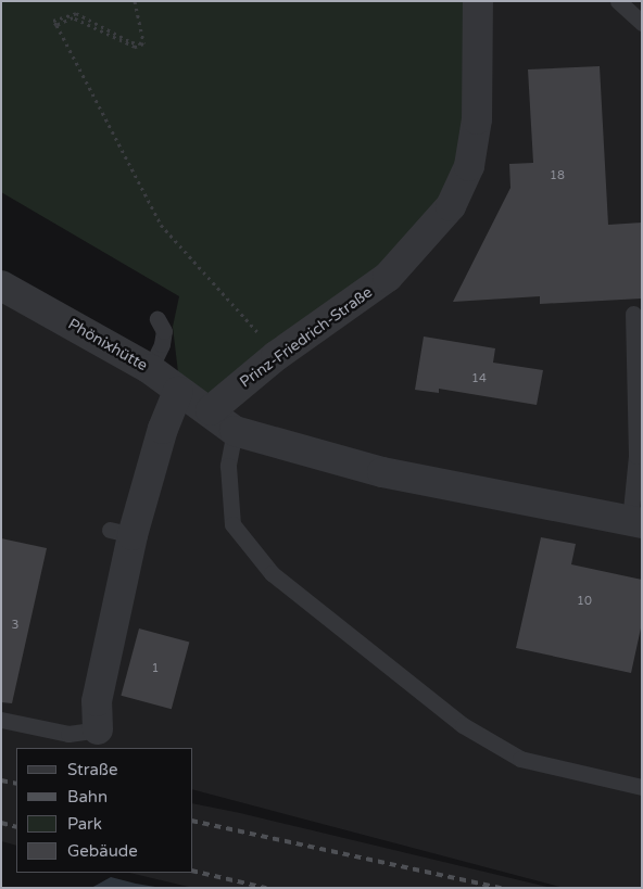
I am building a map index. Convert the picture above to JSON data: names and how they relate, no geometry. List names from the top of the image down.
{
  "streets": {
    "street": ["Prinz-Friedrich-Straße", "Phönixhütte"]
  },
  "crossings": [
    ["Prinz-Friedrich-Straße", "Phönixhütte"]
  ],
  "house_numbers": [
    "18",
    "14",
    "10",
    "3",
    "1"
  ],
  "legend": [
    "Straße",
    "Bahn",
    "Park",
    "Gebäude"
  ]
}
